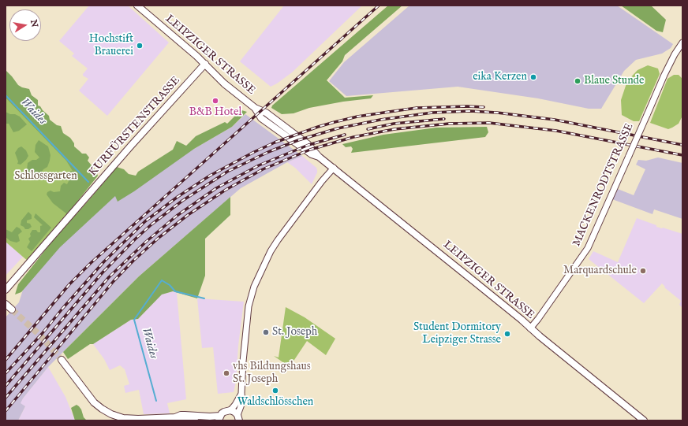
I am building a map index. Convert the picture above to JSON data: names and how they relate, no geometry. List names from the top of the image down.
{
  "streets": {
    "main road": ["LEIPZIGER STRASSE", "KURFÜRSTENSTRASSE"],
    "street": ["MACKENRODTSTRASSE"]
  },
  "crossings": [
    ["LEIPZIGER STRASSE", "KURFÜRSTENSTRASSE"],
    ["LEIPZIGER STRASSE", "MACKENRODTSTRASSE"]
  ],
  "water": ["Waides"],
  "parks": ["Schlossgarten"],
  "places": [
    "Hochstift Brauerei",
    "eika Kerzen",
    "Blaue Stunde",
    "B&B Hotel",
    "Marquardschule",
    "St. Joseph",
    "Student Dormitory Leipziger Strasse",
    "vhs Bildungshaus St. Joseph",
    "Waldschlösschen"
  ],
  "north": "right"
}
